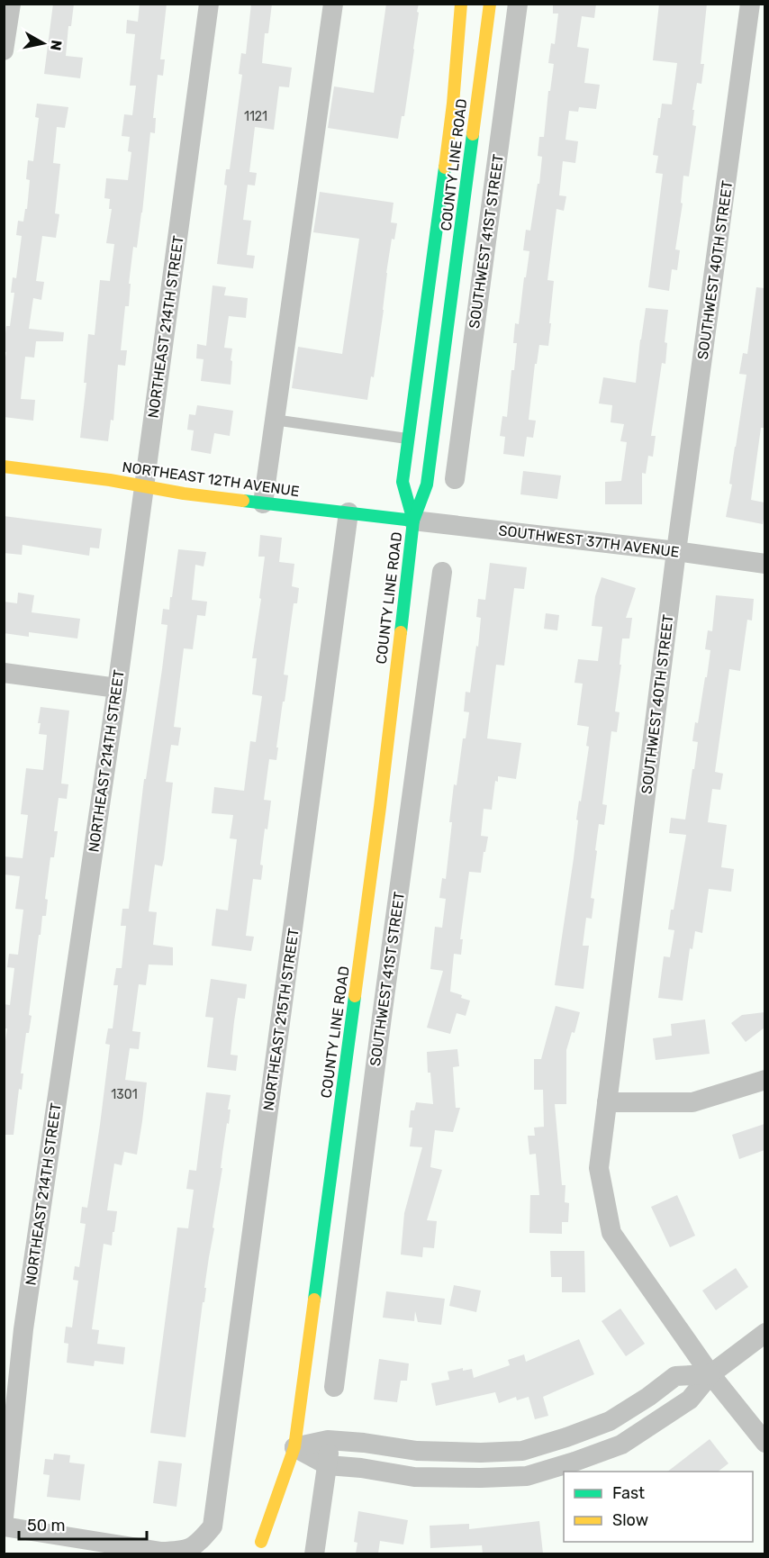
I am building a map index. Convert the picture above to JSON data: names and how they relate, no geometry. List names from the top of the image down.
{
  "streets": {
    "street": [
      "COUNTY LINE ROAD",
      "SOUTHWEST 41ST STREET",
      "SOUTHWEST 40TH STREET",
      "NORTHEAST 214TH STREET",
      "NORTHEAST 12TH AVENUE",
      "SOUTHWEST 37TH AVENUE",
      "NORTHEAST 215TH STREET"
    ]
  },
  "crossings": [
    ["COUNTY LINE ROAD", "SOUTHWEST 41ST STREET"],
    ["COUNTY LINE ROAD", "NORTHEAST 12TH AVENUE"],
    ["COUNTY LINE ROAD", "SOUTHWEST 37TH AVENUE"],
    ["SOUTHWEST 40TH STREET", "SOUTHWEST 37TH AVENUE"],
    ["NORTHEAST 214TH STREET", "NORTHEAST 12TH AVENUE"],
    ["NORTHEAST 12TH AVENUE", "SOUTHWEST 37TH AVENUE"],
    ["NORTHEAST 12TH AVENUE", "NORTHEAST 215TH STREET"]
  ],
  "house_numbers": ["1121", "1301"],
  "legend": ["Fast", "Slow"],
  "scale_bar": "50 m",
  "north": "right"
}
